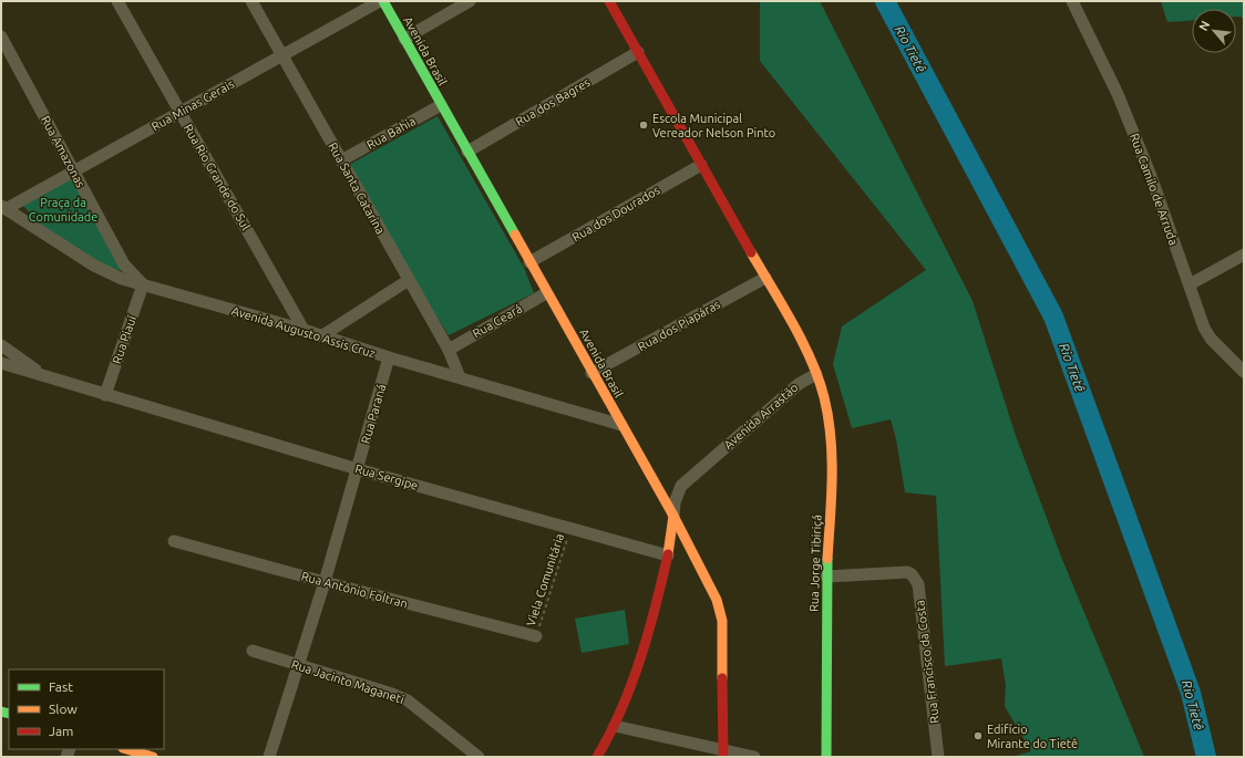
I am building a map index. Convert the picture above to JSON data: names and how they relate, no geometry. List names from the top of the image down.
{
  "streets": {
    "street": [
      "Avenida Brasil",
      "Rua dos Bagres",
      "Rua Minas Gerais",
      "Rua Bahia",
      "Rua Amazonas",
      "Rua Rio Grande do Sul",
      "Rua Santa Catarina",
      "Rua Camilo de Arruda",
      "Rua dos Dourados",
      "Rua Ceará",
      "Rua dos Piapáras",
      "Avenida Augusto Assis Cruz",
      "Rua Piauí",
      "Rua Paraná",
      "Avenida Arrastão",
      "Rua Sergipe",
      "Rua Jorge Tibiriçá",
      "Rua Antônio Foltran",
      "Rua Francisco da Costa",
      "Rua Jacinto Maganeti"
    ],
    "path": ["Viela Comunitária"]
  },
  "crossings": [
    ["Avenida Brasil", "Rua dos Bagres"],
    ["Avenida Brasil", "Rua Minas Gerais"],
    ["Avenida Brasil", "Rua Bahia"],
    ["Avenida Brasil", "Rua dos Dourados"],
    ["Avenida Brasil", "Rua Ceará"],
    ["Avenida Brasil", "Rua dos Piapáras"],
    ["Avenida Brasil", "Avenida Augusto Assis Cruz"],
    ["Avenida Brasil", "Avenida Arrastão"],
    ["Rua Minas Gerais", "Rua Amazonas"],
    ["Rua Minas Gerais", "Rua Rio Grande do Sul"],
    ["Rua Minas Gerais", "Rua Santa Catarina"],
    ["Rua Minas Gerais", "Avenida Augusto Assis Cruz"],
    ["Rua Bahia", "Rua Santa Catarina"],
    ["Rua Amazonas", "Avenida Augusto Assis Cruz"],
    ["Rua Amazonas", "Rua Piauí"],
    ["Rua Rio Grande do Sul", "Avenida Augusto Assis Cruz"],
    ["Rua Santa Catarina", "Rua Ceará"],
    ["Rua Santa Catarina", "Avenida Augusto Assis Cruz"],
    ["Avenida Augusto Assis Cruz", "Rua Piauí"],
    ["Avenida Augusto Assis Cruz", "Rua Paraná"],
    ["Rua Piauí", "Rua Sergipe"],
    ["Rua Paraná", "Rua Sergipe"],
    ["Rua Paraná", "Rua Antônio Foltran"],
    ["Rua Paraná", "Rua Jacinto Maganeti"],
    ["Avenida Arrastão", "Rua Jorge Tibiriçá"],
    ["Rua Sergipe", "Viela Comunitária"],
    ["Rua Jorge Tibiriçá", "Rua Francisco da Costa"],
    ["Viela Comunitária", "Rua Antônio Foltran"]
  ],
  "water": ["Rio Tietê"],
  "parks": ["Praça da Comunidade"],
  "places": ["Escola Municipal Vereador Nelson Pinto", "Edifício Mirante do Tietê"],
  "legend": ["Fast", "Slow", "Jam"],
  "north": "top left"
}
